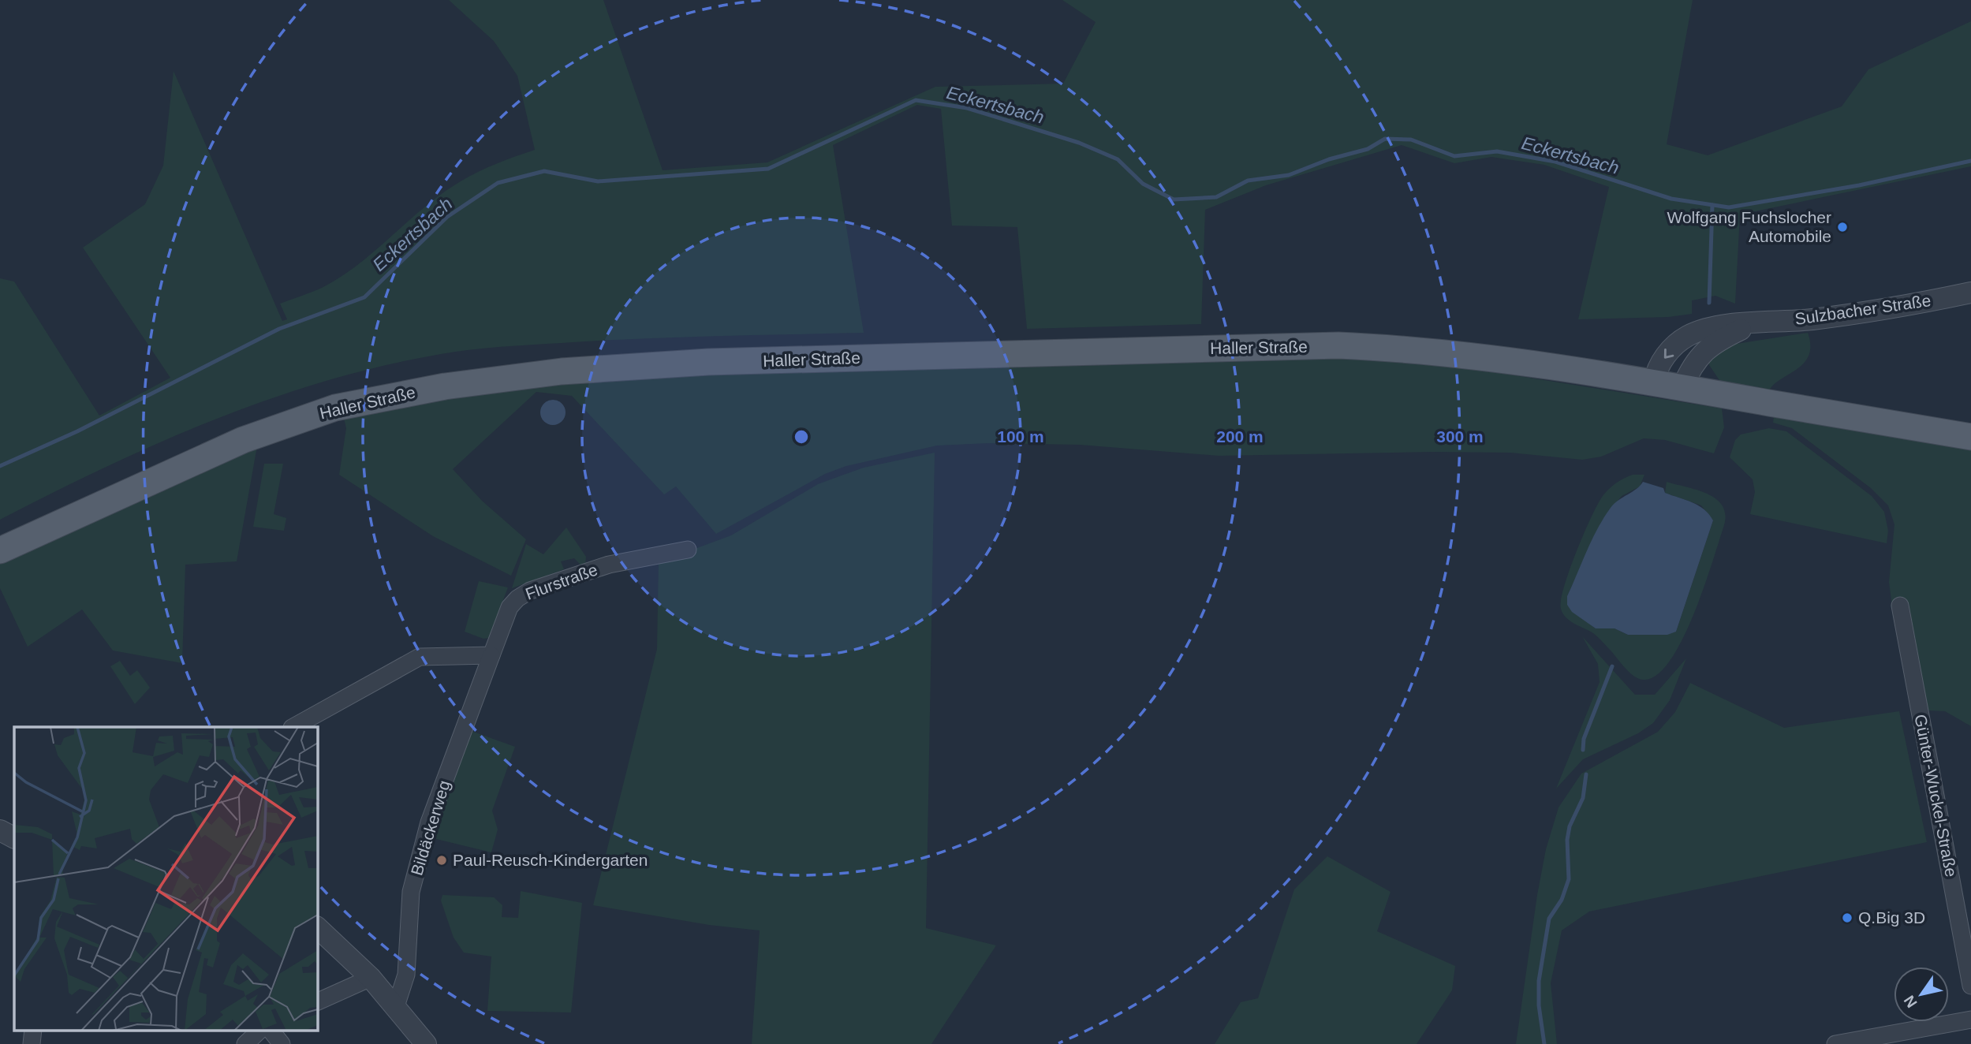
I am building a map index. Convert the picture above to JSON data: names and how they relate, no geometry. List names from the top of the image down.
{
  "streets": {
    "main road": ["Haller Straße"],
    "street": [
      "Sulzbacher Straße",
      "Flurstraße",
      "Günter-Wuckel-Straße",
      "Bildäckerweg"
    ]
  },
  "crossings": [
    ["Sulzbacher Straße", "Haller Straße"],
    ["Flurstraße", "Bildäckerweg"]
  ],
  "water": ["Eckertsbach"],
  "places": ["Wolfgang Fuchslocher Automobile", "Paul-Reusch-Kindergarten", "Q.Big 3D"],
  "north": "bottom left",
  "rings": ["100 m", "200 m", "300 m"]
}
